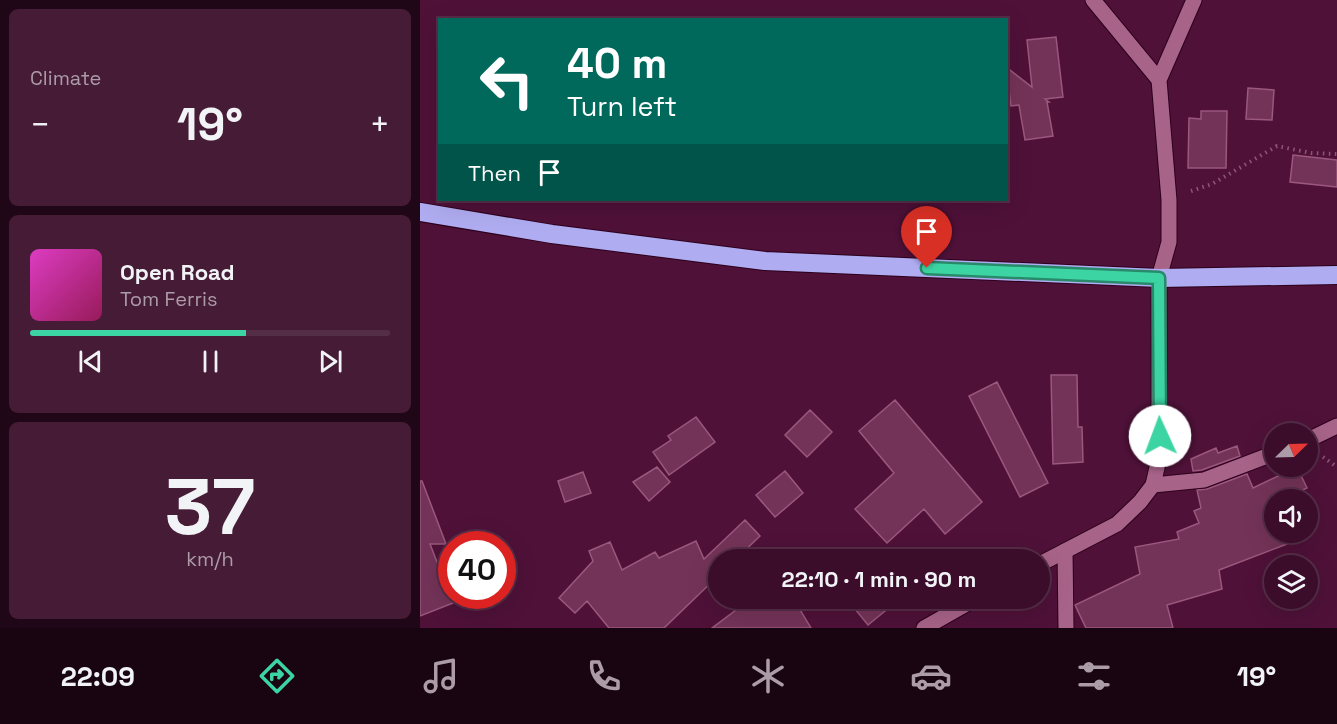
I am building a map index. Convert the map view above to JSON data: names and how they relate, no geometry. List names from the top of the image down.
{
  "north": "top right",
  "page": {
    "tile": [
      "Climate",
      ["37", "km/h"]
    ],
    "turn": ["40 m", "Turn left"],
    "heat": ["−", "19°", "+"],
    "then": "Then",
    "song": ["Open Road", "Tom Ferris"],
    "limit": "40",
    "trip": "22:10 · 1 min · 90 m",
    "tabs": ["22:09", "19°"]
  }
}
